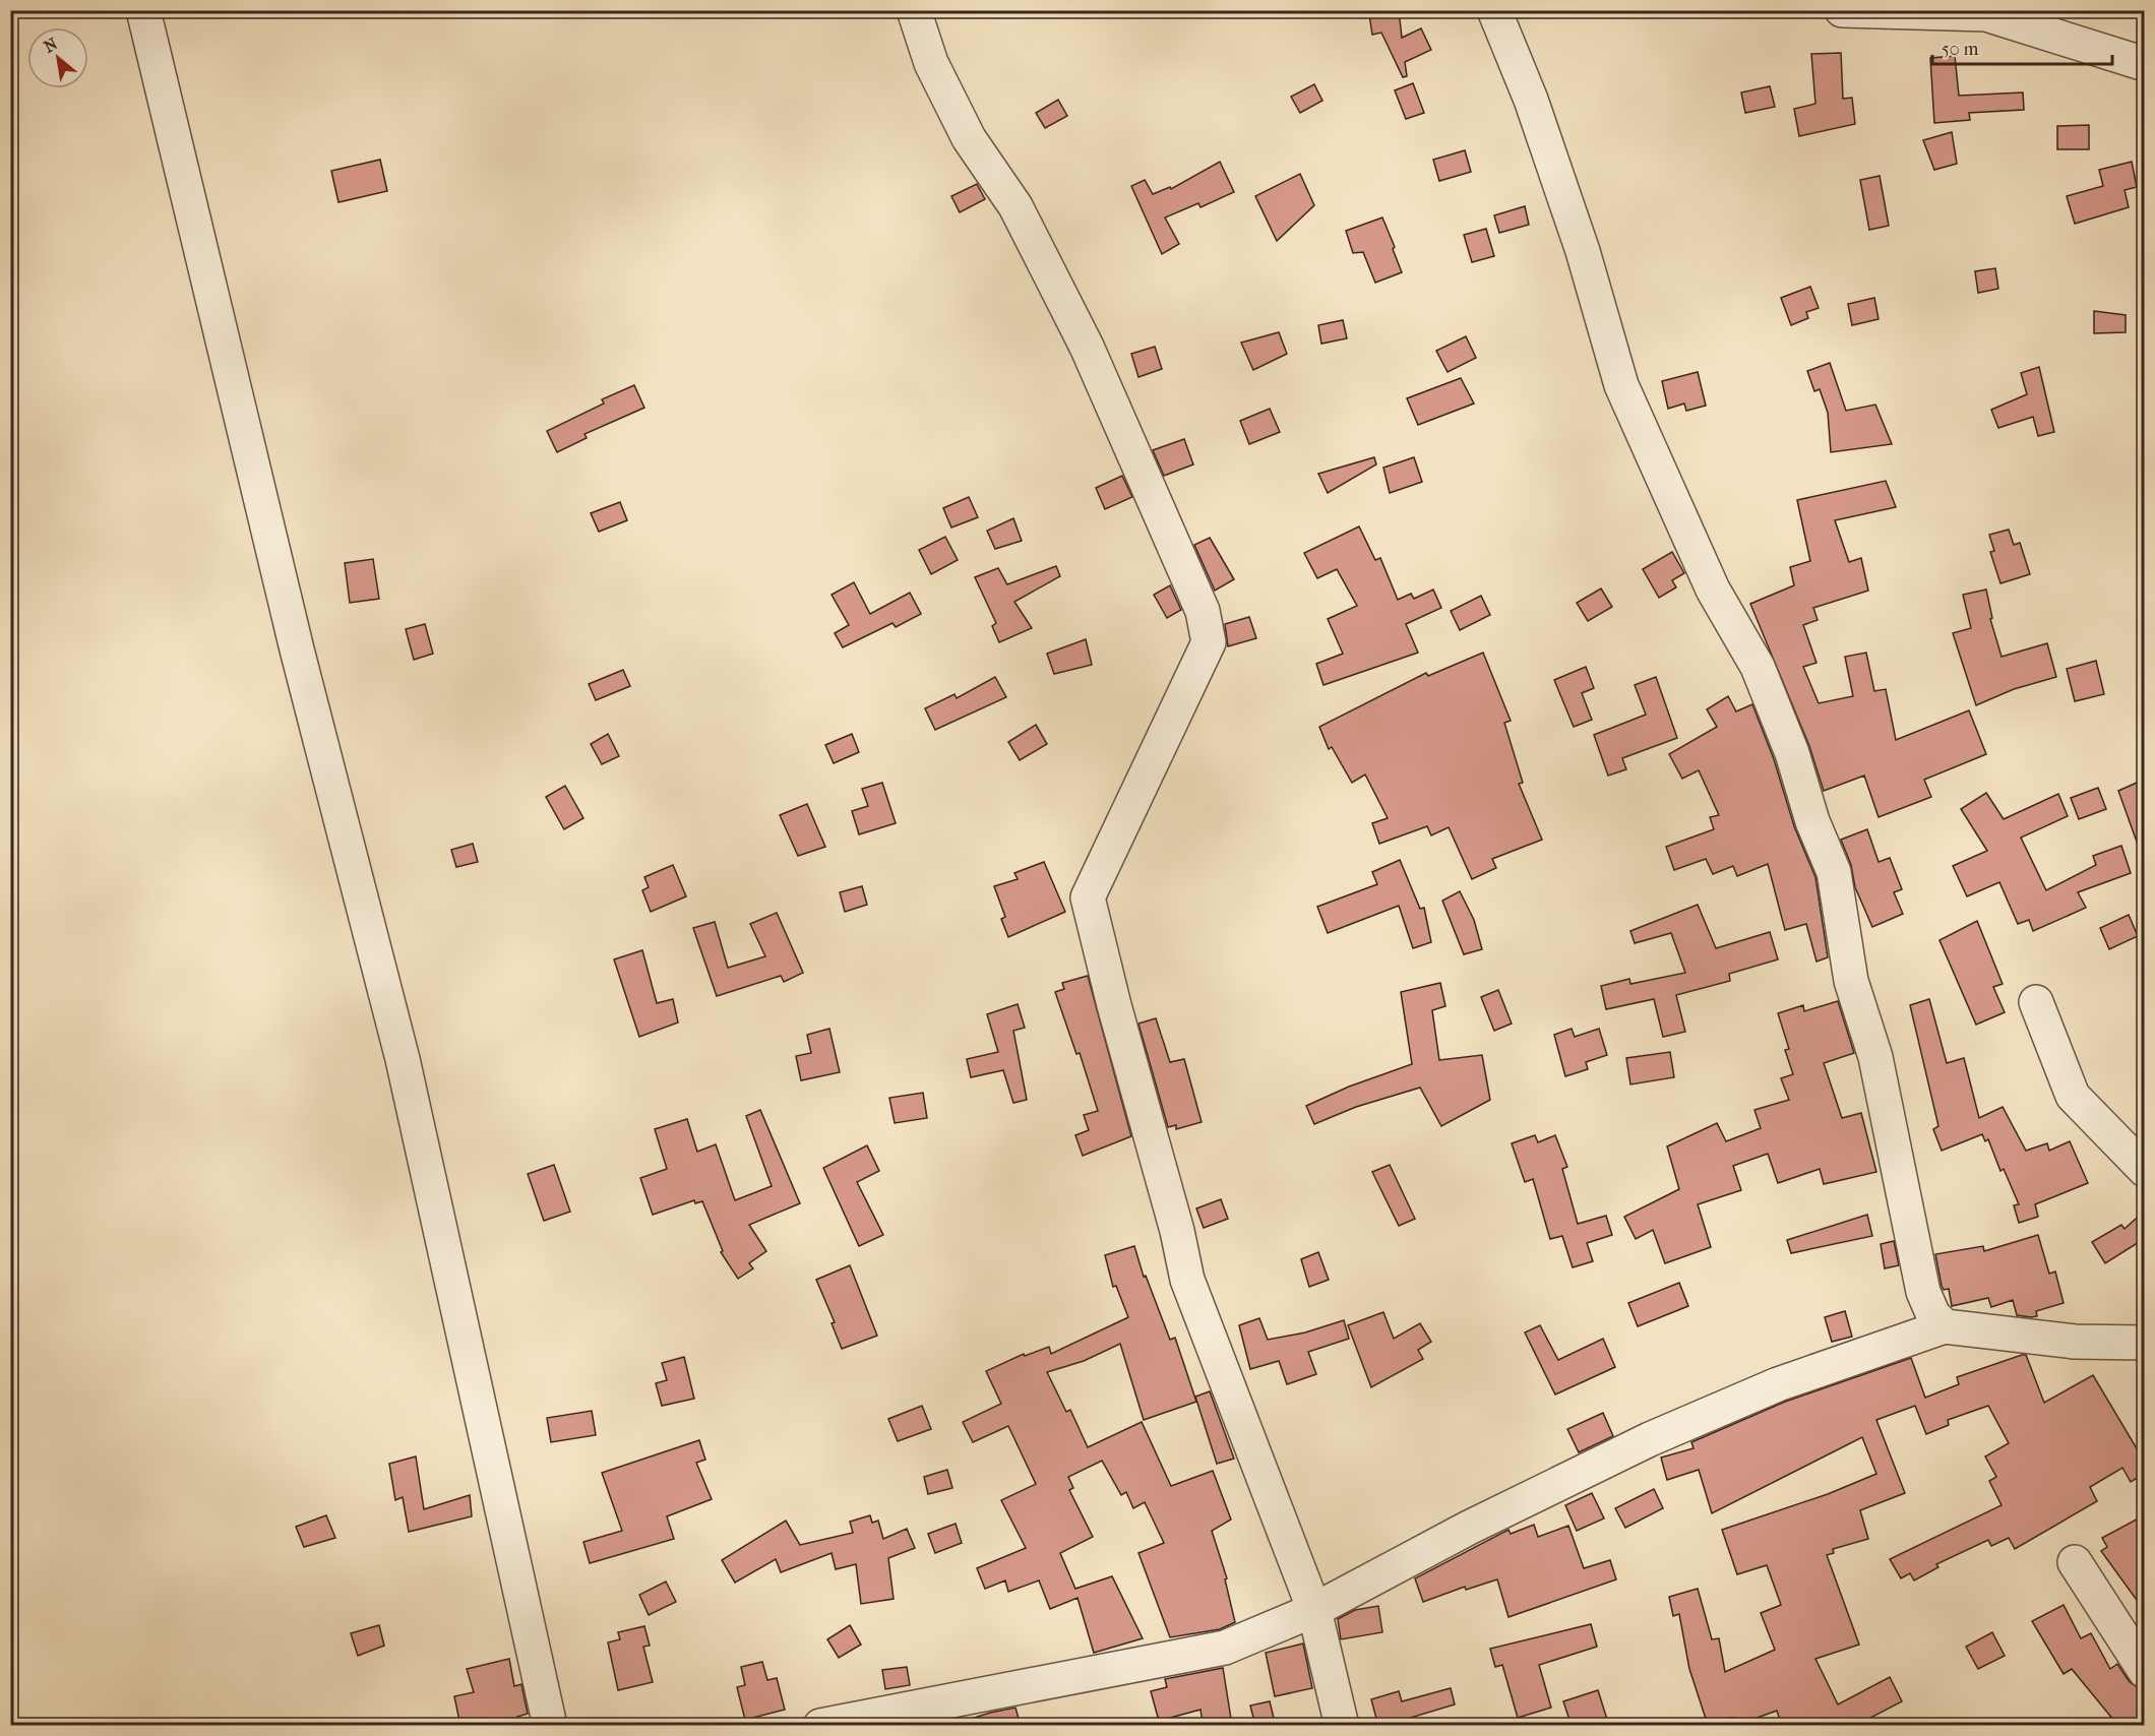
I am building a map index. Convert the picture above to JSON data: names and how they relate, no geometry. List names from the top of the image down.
{
  "scale_bar": "50 m",
  "north": "top left"
}
